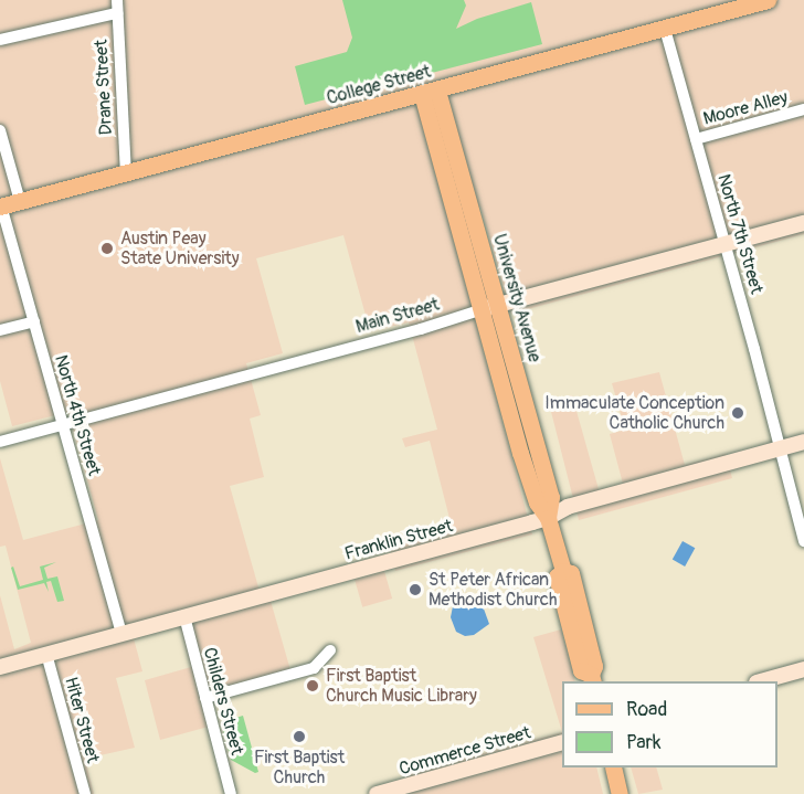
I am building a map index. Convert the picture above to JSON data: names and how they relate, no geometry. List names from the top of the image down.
{
  "streets": {
    "main road": ["College Street", "University Avenue"],
    "street": [
      "Drane Street",
      "Moore Alley",
      "North 7th Street",
      "Main Street",
      "North 4th Street",
      "Franklin Street",
      "Childers Street",
      "Hiter Street",
      "Commerce Street"
    ]
  },
  "crossings": [
    ["College Street", "Drane Street"],
    ["College Street", "North 7th Street"],
    ["College Street", "University Avenue"],
    ["College Street", "North 4th Street"],
    ["Moore Alley", "North 7th Street"],
    ["North 7th Street", "Main Street"],
    ["North 7th Street", "Franklin Street"],
    ["University Avenue", "Main Street"],
    ["University Avenue", "Franklin Street"],
    ["Main Street", "North 4th Street"],
    ["North 4th Street", "Franklin Street"],
    ["Franklin Street", "Childers Street"],
    ["Franklin Street", "Hiter Street"]
  ],
  "places": [
    "Austin Peay State University",
    "Immaculate Conception Catholic Church",
    "St Peter African Methodist Church",
    "First Baptist Church Music Library",
    "First Baptist Church"
  ],
  "legend": ["Road", "Park"]
}
